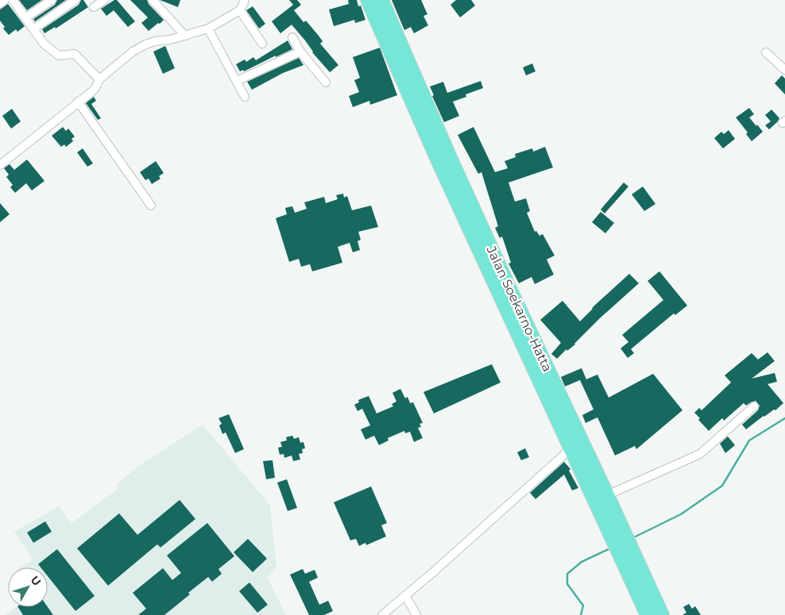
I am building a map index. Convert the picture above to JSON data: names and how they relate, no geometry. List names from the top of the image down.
{
  "streets": {
    "highway": ["Jalan Soekarno-Hatta"]
  },
  "north": "top right"
}
